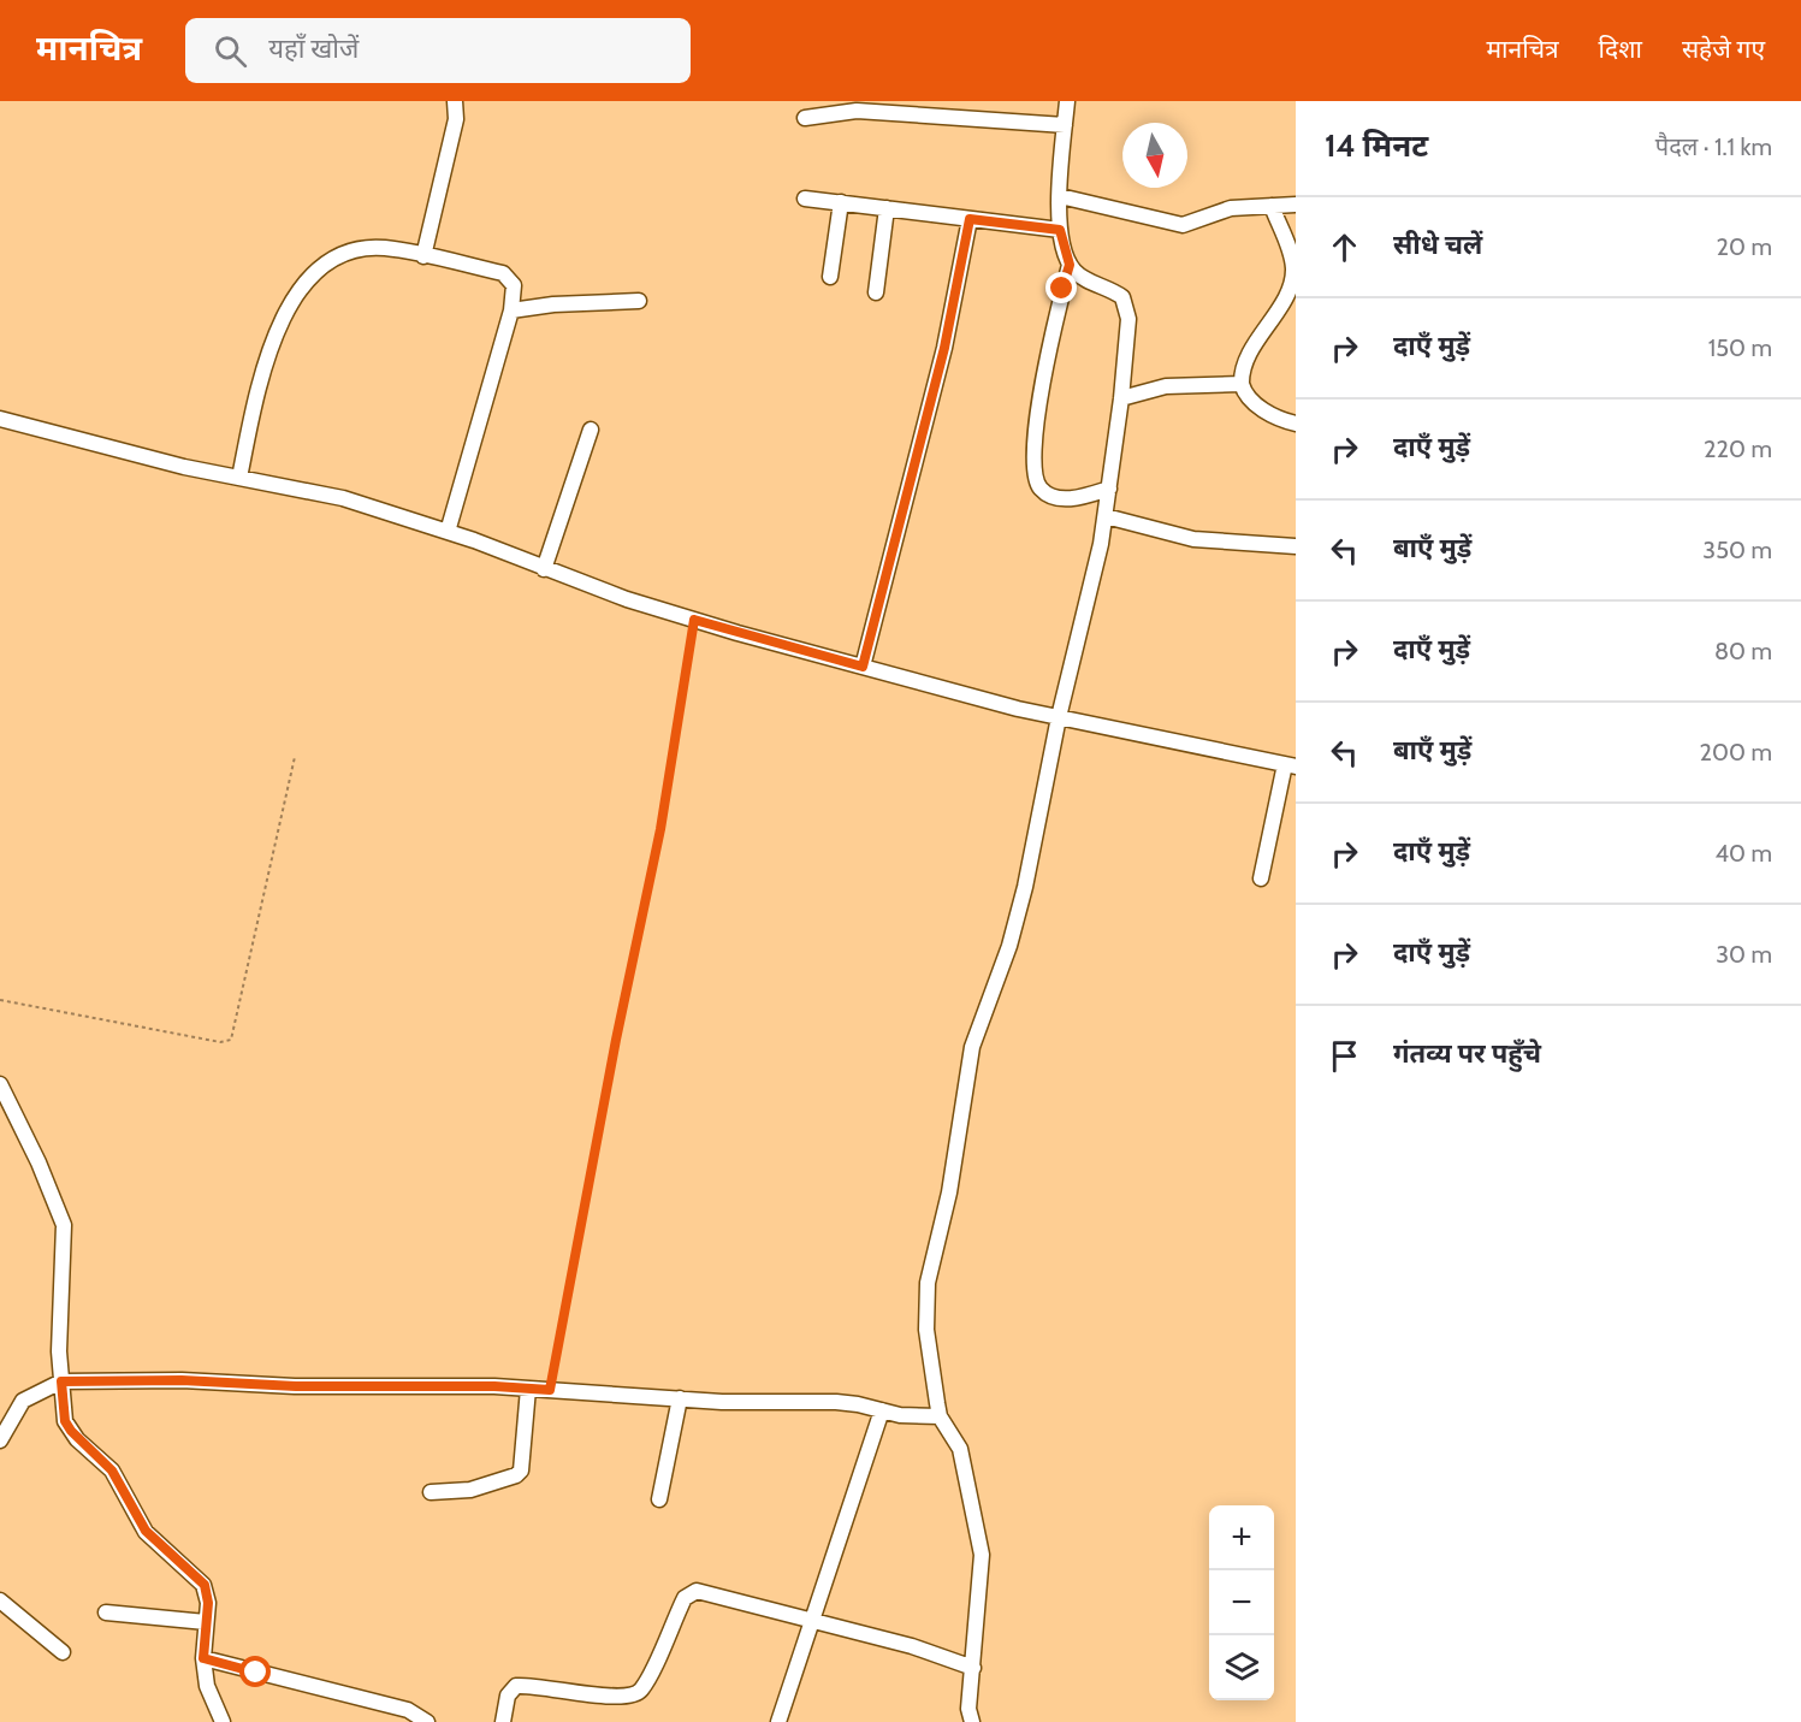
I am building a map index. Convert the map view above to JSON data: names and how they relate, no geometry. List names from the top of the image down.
{
  "north": "bottom",
  "page": {
    "header": "मानचित्र",
    "search": "यहाँ खोजें",
    "nav": ["मानचित्र", "दिशा", "सहेजे गए"],
    "heading": ["14 मिनट", "पैदल · 1.1 km"],
    "list": [
      ["सीधे चलें", "20 m"],
      ["दाएँ मुड़ें", "150 m"],
      ["दाएँ मुड़ें", "220 m"],
      ["बाएँ मुड़ें", "350 m"],
      ["दाएँ मुड़ें", "80 m"],
      ["बाएँ मुड़ें", "200 m"],
      ["दाएँ मुड़ें", "40 m"],
      ["दाएँ मुड़ें", "30 m"],
      "गंतव्य पर पहुँचे"
    ],
    "map_buttons": ["+", "−"]
  }
}
